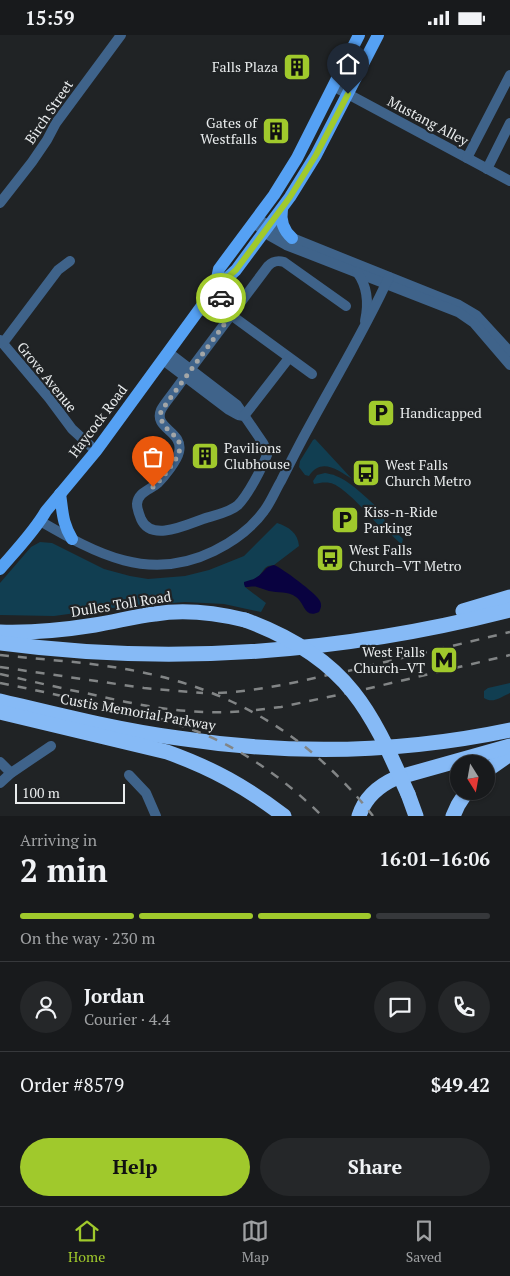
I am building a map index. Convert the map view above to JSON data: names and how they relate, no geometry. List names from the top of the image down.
{
  "streets": {
    "highway": ["Dulles Toll Road", "Custis Memorial Parkway"],
    "main road": ["Haycock Road"],
    "street": ["Birch Street", "Mustang Alley", "Grove Avenue"]
  },
  "crossings": [
    ["Mustang Alley", "Haycock Road"],
    ["Grove Avenue", "Haycock Road"]
  ],
  "places": {
    "building": ["Falls Plaza", "Gates of Westfalls", "Pavilions Clubhouse"],
    "parking": ["Handicapped", "Kiss-n-Ride Parking"],
    "bus stop": ["West Falls Church Metro", "West Falls Church–VT Metro"],
    "metro station": ["West Falls Church–VT"]
  },
  "scale_bar": "100 m",
  "north": "bottom",
  "page": {
    "status": "15:59",
    "scale": "100 m",
    "heading": ["2 min", "Arriving in", "16:01–16:06"],
    "panel": [
      "Jordan",
      "Courier · 4.4",
      "Order #8579",
      "$49.42"
    ],
    "bar": "On the way · 230 m",
    "buttons": ["Help", "Share"],
    "tabs": ["Home", "Map", "Saved"]
  }
}
